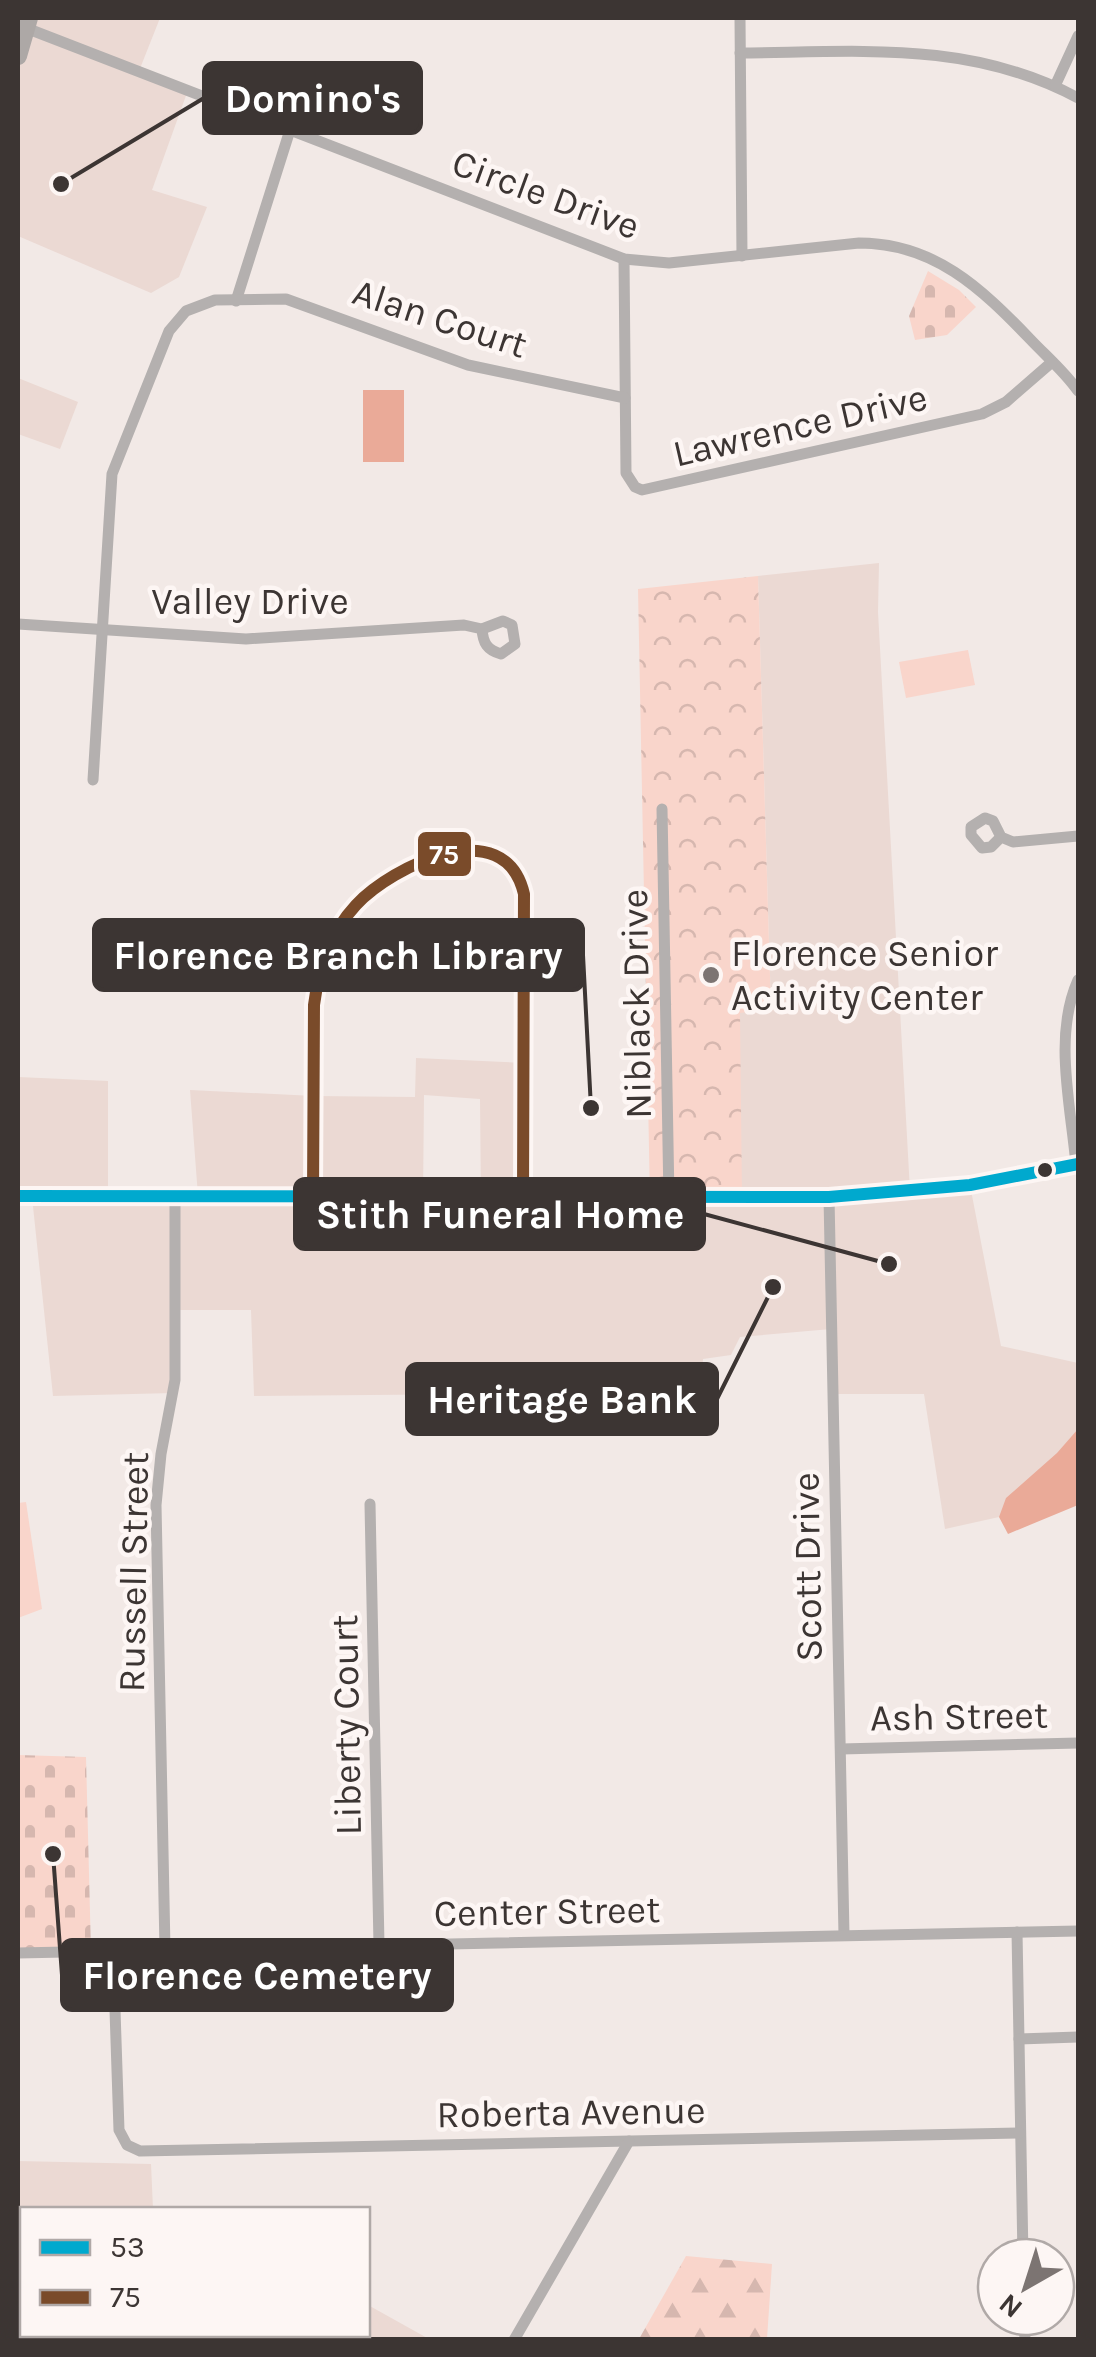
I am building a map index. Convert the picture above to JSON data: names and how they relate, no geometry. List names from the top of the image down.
{
  "streets": {
    "street": [
      "Circle Drive",
      "Alan Court",
      "Lawrence Drive",
      "Valley Drive",
      "Niblack Drive",
      "Scott Drive",
      "Russell Street",
      "Ash Street",
      "Liberty Court",
      "Center Street",
      "Roberta Avenue"
    ]
  },
  "crossings": [
    ["Circle Drive", "Lawrence Drive"],
    ["Alan Court", "Lawrence Drive"],
    ["Alan Court", "Valley Drive"],
    ["Scott Drive", "Ash Street"],
    ["Scott Drive", "Center Street"],
    ["Russell Street", "Center Street"],
    ["Liberty Court", "Center Street"],
    ["Center Street", "Roberta Avenue"]
  ],
  "places": [
    "Domino's",
    "Florence Senior Activity Center",
    "Florence Branch Library",
    "Stith Funeral Home",
    "Heritage Bank",
    "Florence Cemetery"
  ],
  "lines": ["transit line 75", "transit line 53"],
  "legend": ["53", "75"],
  "north": "bottom left"
}
